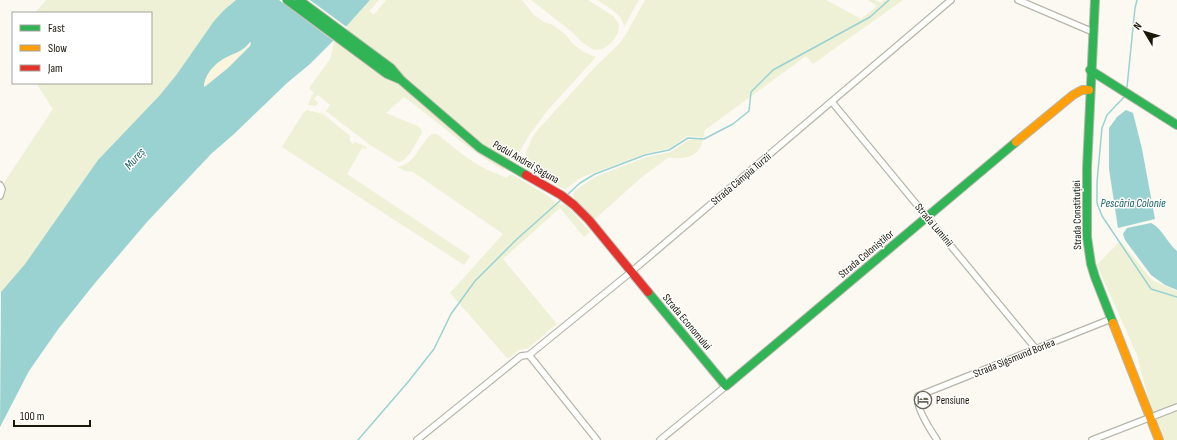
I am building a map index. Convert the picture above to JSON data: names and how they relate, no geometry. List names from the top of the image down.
{
  "streets": {
    "street": [
      "Podul Andrei Șaguna",
      "Strada Câmpia Turzii",
      "Strada Constituției",
      "Strada Luminii",
      "Strada Coloniștilor",
      "Strada Economului",
      "Strada Sigsmund Borlea"
    ]
  },
  "crossings": [
    ["Podul Andrei Șaguna", "Strada Câmpia Turzii"],
    ["Podul Andrei Șaguna", "Strada Economului"],
    ["Strada Câmpia Turzii", "Strada Luminii"],
    ["Strada Câmpia Turzii", "Strada Economului"],
    ["Strada Constituției", "Strada Coloniștilor"],
    ["Strada Constituției", "Strada Sigsmund Borlea"],
    ["Strada Luminii", "Strada Coloniștilor"],
    ["Strada Luminii", "Strada Sigsmund Borlea"],
    ["Strada Coloniștilor", "Strada Economului"]
  ],
  "water": ["Mureș", "Pescăria Colonie"],
  "places": {
    "hotel": ["Pensiune"]
  },
  "legend": ["Fast", "Slow", "Jam"],
  "scale_bar": "100 m",
  "north": "top left"
}
